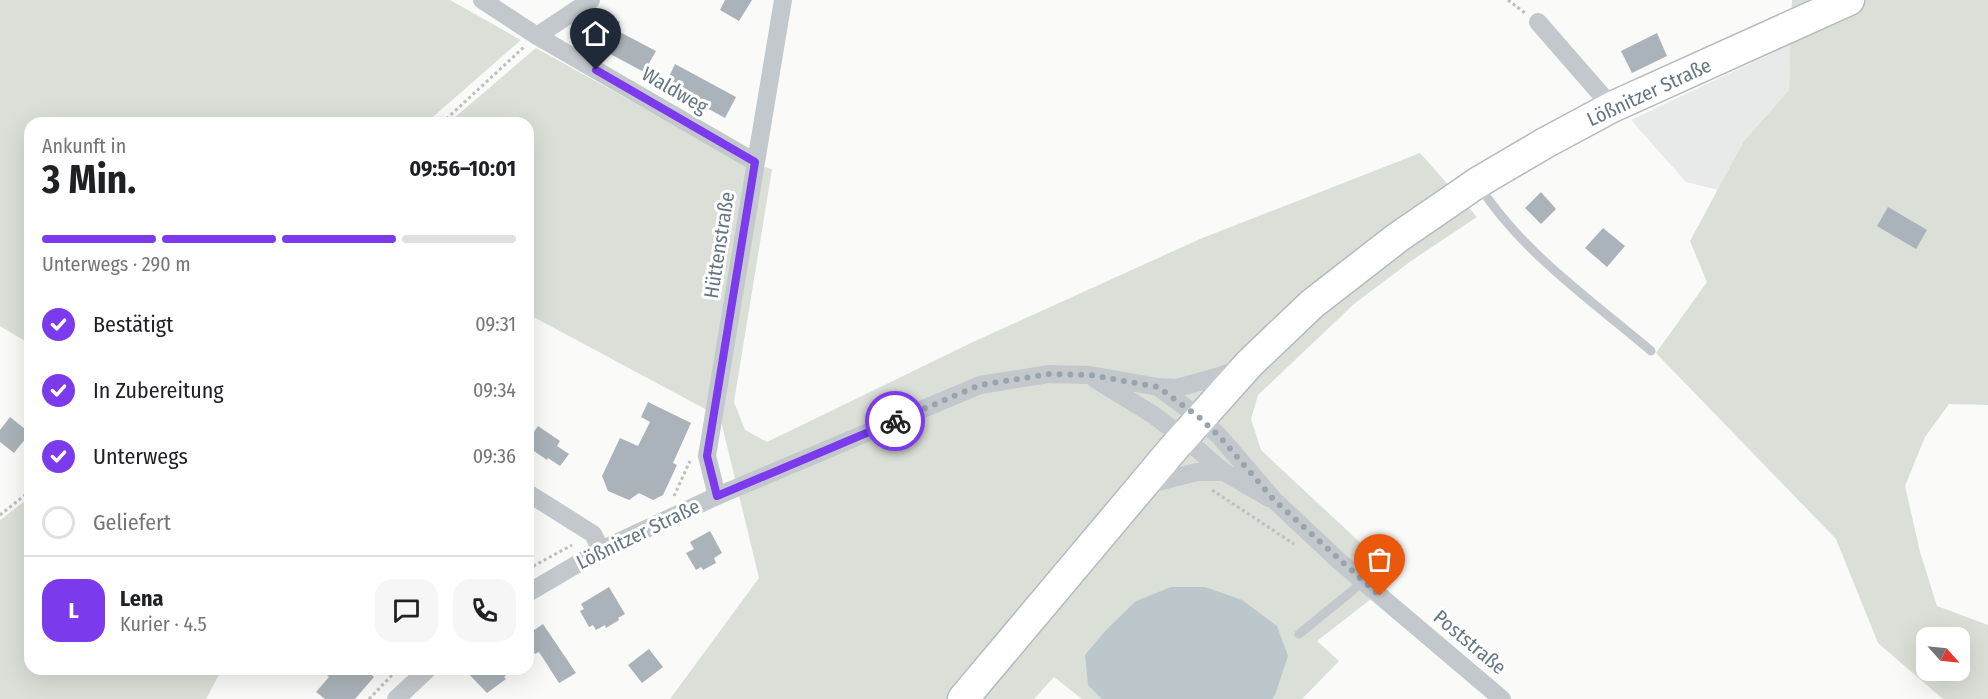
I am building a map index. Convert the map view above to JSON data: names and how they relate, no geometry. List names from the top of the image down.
{
  "streets": {
    "main road": ["Lößnitzer Straße"],
    "street": ["Waldweg", "Hüttenstraße", "Poststraße"]
  },
  "crossings": [
    ["Waldweg", "Hüttenstraße"],
    ["Lößnitzer Straße", "Hüttenstraße"],
    ["Lößnitzer Straße", "Poststraße"]
  ],
  "north": "bottom right",
  "page": {
    "heading": ["3 Min.", "Ankunft in", "09:56–10:01"],
    "panel": ["Lena", "Kurier · 4.5"],
    "bar": "Unterwegs · 290 m",
    "list": [
      ["Bestätigt", "09:31"],
      ["In Zubereitung", "09:34"],
      ["Unterwegs", "09:36"],
      "Geliefert"
    ],
    "round": "L"
  }
}
